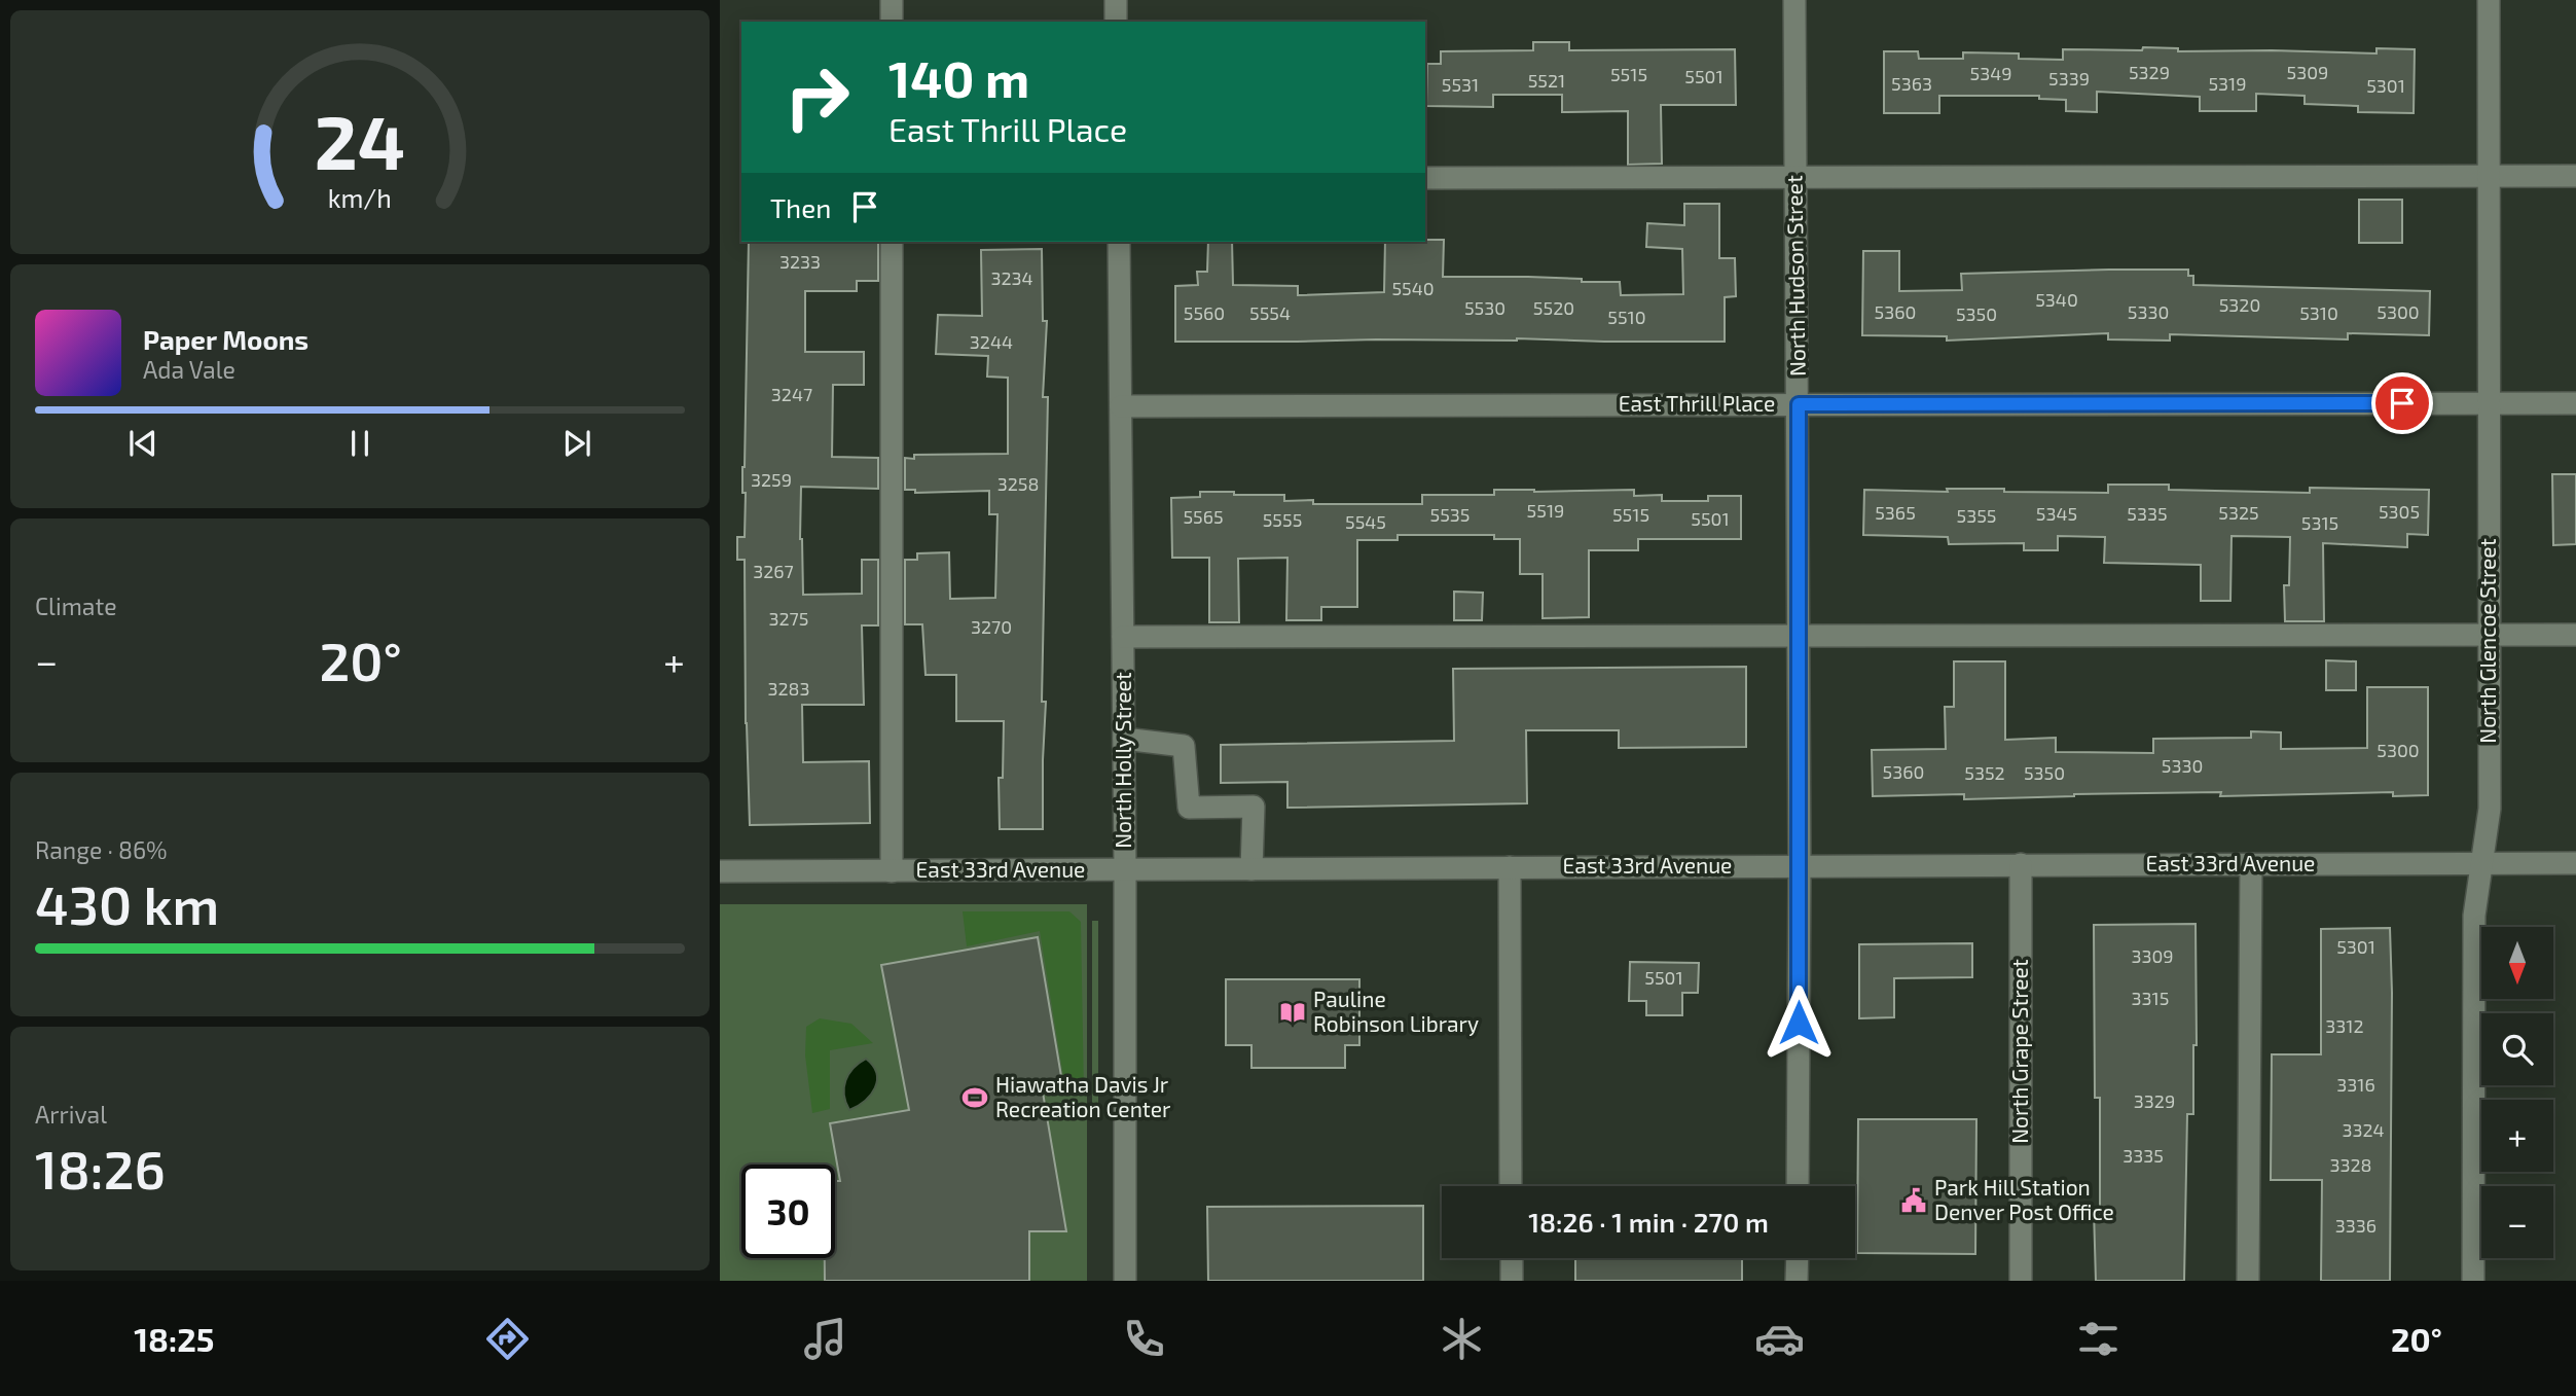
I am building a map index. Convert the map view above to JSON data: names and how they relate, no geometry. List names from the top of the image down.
{
  "streets": {
    "street": [
      "North Hudson Street",
      "East Thrill Place",
      "North Glencoe Street",
      "North Holly Street",
      "East 33rd Avenue",
      "North Grape Street"
    ]
  },
  "crossings": [
    ["North Hudson Street", "East Thrill Place"],
    ["North Hudson Street", "East 33rd Avenue"],
    ["East Thrill Place", "North Glencoe Street"],
    ["East Thrill Place", "North Holly Street"],
    ["North Glencoe Street", "East 33rd Avenue"],
    ["North Holly Street", "East 33rd Avenue"],
    ["East 33rd Avenue", "North Grape Street"]
  ],
  "places": {
    "library": ["Pauline Robinson Library"],
    "sports": ["Hiawatha Davis Jr Recreation Center"],
    "public building": ["Park Hill Station Denver Post Office"]
  },
  "house_numbers": [
    "5329",
    "5309",
    "5349",
    "5515",
    "5501",
    "5339",
    "5521",
    "5363",
    "5319",
    "5531",
    "5301",
    "3233",
    "3234",
    "5540",
    "5340",
    "5320",
    "5530",
    "5520",
    "5360",
    "5330",
    "5300",
    "5560",
    "5554",
    "5310",
    "5350",
    "5510",
    "3244",
    "3247",
    "3259",
    "3258",
    "5519",
    "5305",
    "5365",
    "5325",
    "5345",
    "5335",
    "5535",
    "5515",
    "5355",
    "5565",
    "5501",
    "5555",
    "5545",
    "5315",
    "3267",
    "3275",
    "3270",
    "3283",
    "5300",
    "5330",
    "5360",
    "5352",
    "5350",
    "5301",
    "3309",
    "5501",
    "3315",
    "3312",
    "3316",
    "3329",
    "3324",
    "3335",
    "3328",
    "3336"
  ],
  "north": "bottom",
  "page": {
    "turn": ["140 m", "East Thrill Place"],
    "then": "Then",
    "song": ["Paper Moons", "Ada Vale"],
    "tile": [
      "Climate",
      ["Range · 86%", "430 km"],
      ["Arrival", "18:26"]
    ],
    "heat": ["−", "20°", "+"],
    "map_buttons": ["+", "−"],
    "limit": "30",
    "trip": "18:26 · 1 min · 270 m",
    "tabs": ["18:25", "20°"],
    "gauge": ["24", "km/h"]
  }
}
